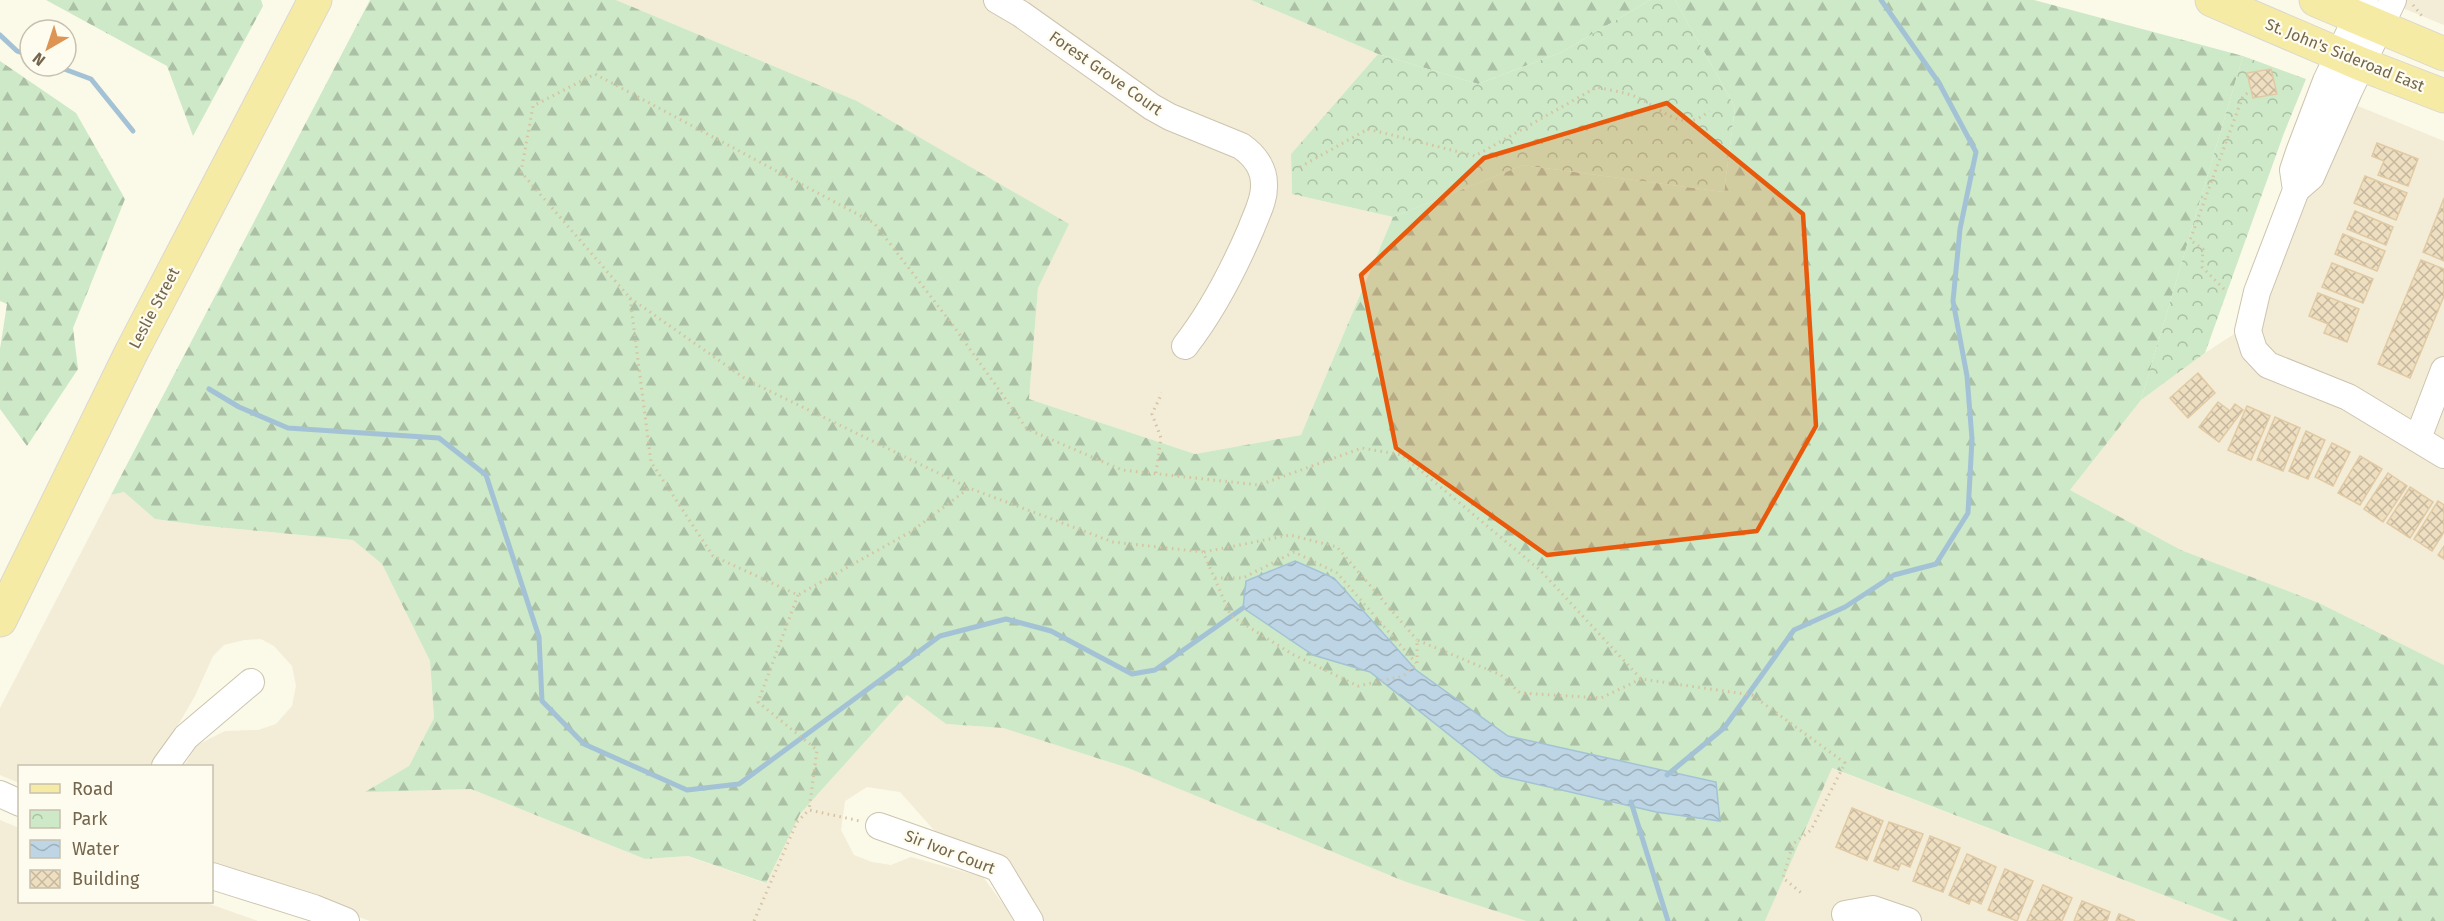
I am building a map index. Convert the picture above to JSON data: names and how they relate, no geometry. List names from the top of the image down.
{
  "streets": {
    "main road": ["St. John's Sideroad East", "Leslie Street"],
    "street": ["Forest Grove Court", "Sir Ivor Court"]
  },
  "legend": [
    "Road",
    "Park",
    "Water",
    "Building"
  ],
  "north": "bottom left"
}
